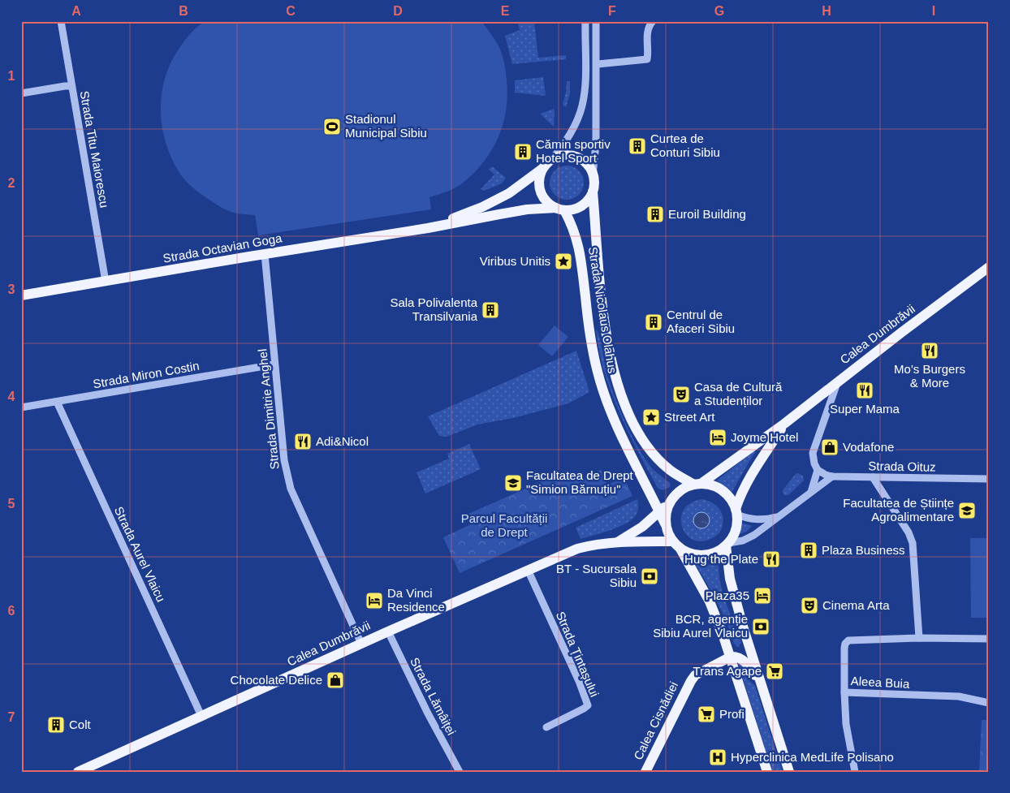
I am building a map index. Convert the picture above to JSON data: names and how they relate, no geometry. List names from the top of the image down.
{
  "streets": {
    "main road": [
      "Strada Octavian Goga",
      "Strada Nicolaus Olahus",
      "Calea Dumbrăvii",
      "Calea Cisnădiei"
    ],
    "street": [
      "Strada Titu Maiorescu",
      "Strada Miron Costin",
      "Strada Dimitrie Anghel",
      "Strada Oituz",
      "Strada Aurel Vlaicu",
      "Strada Țintașului",
      "Aleea Buia",
      "Strada Lămâiței"
    ]
  },
  "crossings": [
    ["Strada Titu Maiorescu", "Strada Octavian Goga"],
    ["Strada Octavian Goga", "Strada Nicolaus Olahus"],
    ["Strada Octavian Goga", "Strada Dimitrie Anghel"],
    ["Strada Nicolaus Olahus", "Calea Dumbrăvii"],
    ["Calea Dumbrăvii", "Strada Dimitrie Anghel"],
    ["Calea Dumbrăvii", "Strada Aurel Vlaicu"],
    ["Calea Dumbrăvii", "Strada Țintașului"],
    ["Calea Dumbrăvii", "Strada Lămâiței"],
    ["Strada Miron Costin", "Strada Dimitrie Anghel"],
    ["Strada Miron Costin", "Strada Aurel Vlaicu"]
  ],
  "parks": ["Parcul Facultății de Drept"],
  "places": {
    "sports": ["Stadionul Municipal Sibiu"],
    "building": [
      "Curtea de Conturi Sibiu",
      "Cămin sportiv Hotel Sport",
      "Euroil Building",
      "Sala Polivalenta Transilvania",
      "Centrul de Afaceri Sibiu",
      "Plaza Business",
      "Colt"
    ],
    "place": ["Viribus Unitis", "Street Art"],
    "restaurant": [
      "Mo's Burgers & More",
      "Super Mama",
      "Adi&Nicol",
      "Hug the Plate"
    ],
    "theatre": ["Casa de Cultură a Studenților", "Cinema Arta"],
    "hotel": ["Joyme Hotel", "Plaza35", "Da Vinci Residence"],
    "shop": ["Vodafone", "Chocolate Delice"],
    "school or university": ["Facultatea de Drept \"Simion Bărnuțiu\"", "Facultatea de Științe Agroalimentare"],
    "bank": ["BT - Sucursala Sibiu", "BCR, agenție Sibiu Aurel Vlaicu"],
    "supermarket": ["Trans Agape", "Profi"],
    "hospital": ["Hyperclinica MedLife Polisano"]
  },
  "grid": {
    "columns": [
      "A",
      "B",
      "C",
      "D",
      "E",
      "F",
      "G",
      "H",
      "I"
    ],
    "rows": [
      "1",
      "2",
      "3",
      "4",
      "5",
      "6",
      "7"
    ]
  }
}
